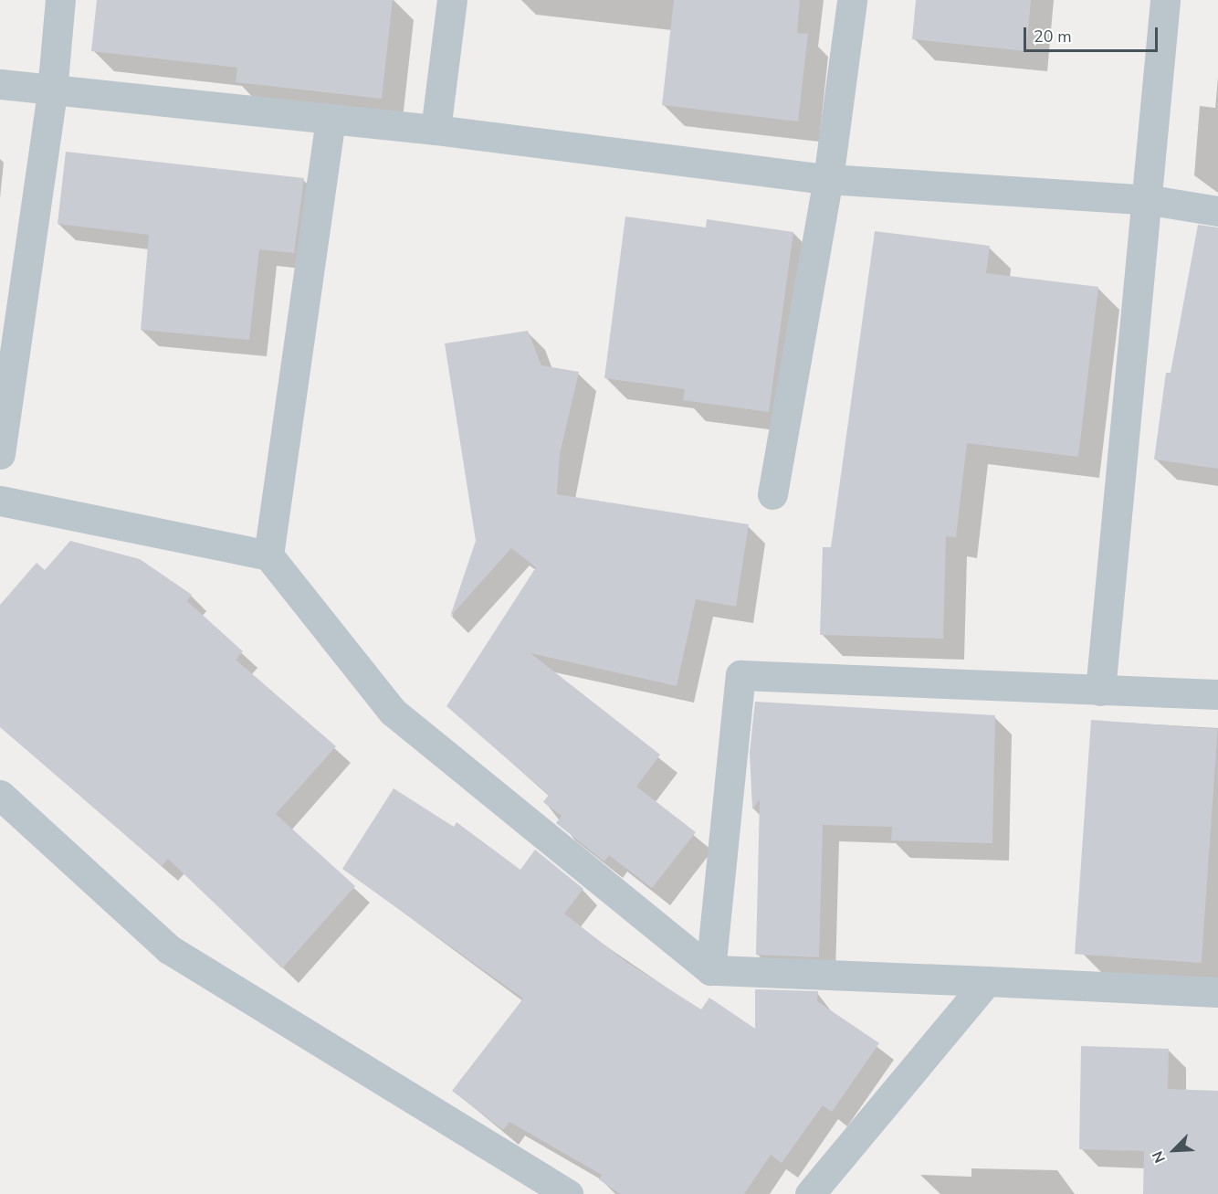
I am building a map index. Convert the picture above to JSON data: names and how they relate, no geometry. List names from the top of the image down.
{
  "scale_bar": "20 m",
  "north": "bottom left"
}
